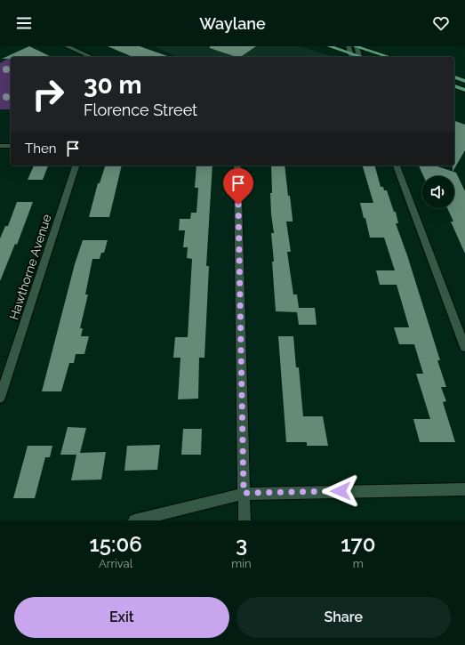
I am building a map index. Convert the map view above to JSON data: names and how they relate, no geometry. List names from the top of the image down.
{
  "streets": {
    "street": ["Hawthorne Avenue"]
  },
  "page": {
    "header": "Waylane",
    "turn": ["30 m", "Florence Street"],
    "then": "Then",
    "eta": [
      "15:06",
      "Arrival",
      "3",
      "min",
      "170",
      "m"
    ],
    "buttons": ["Exit", "Share"]
  }
}
